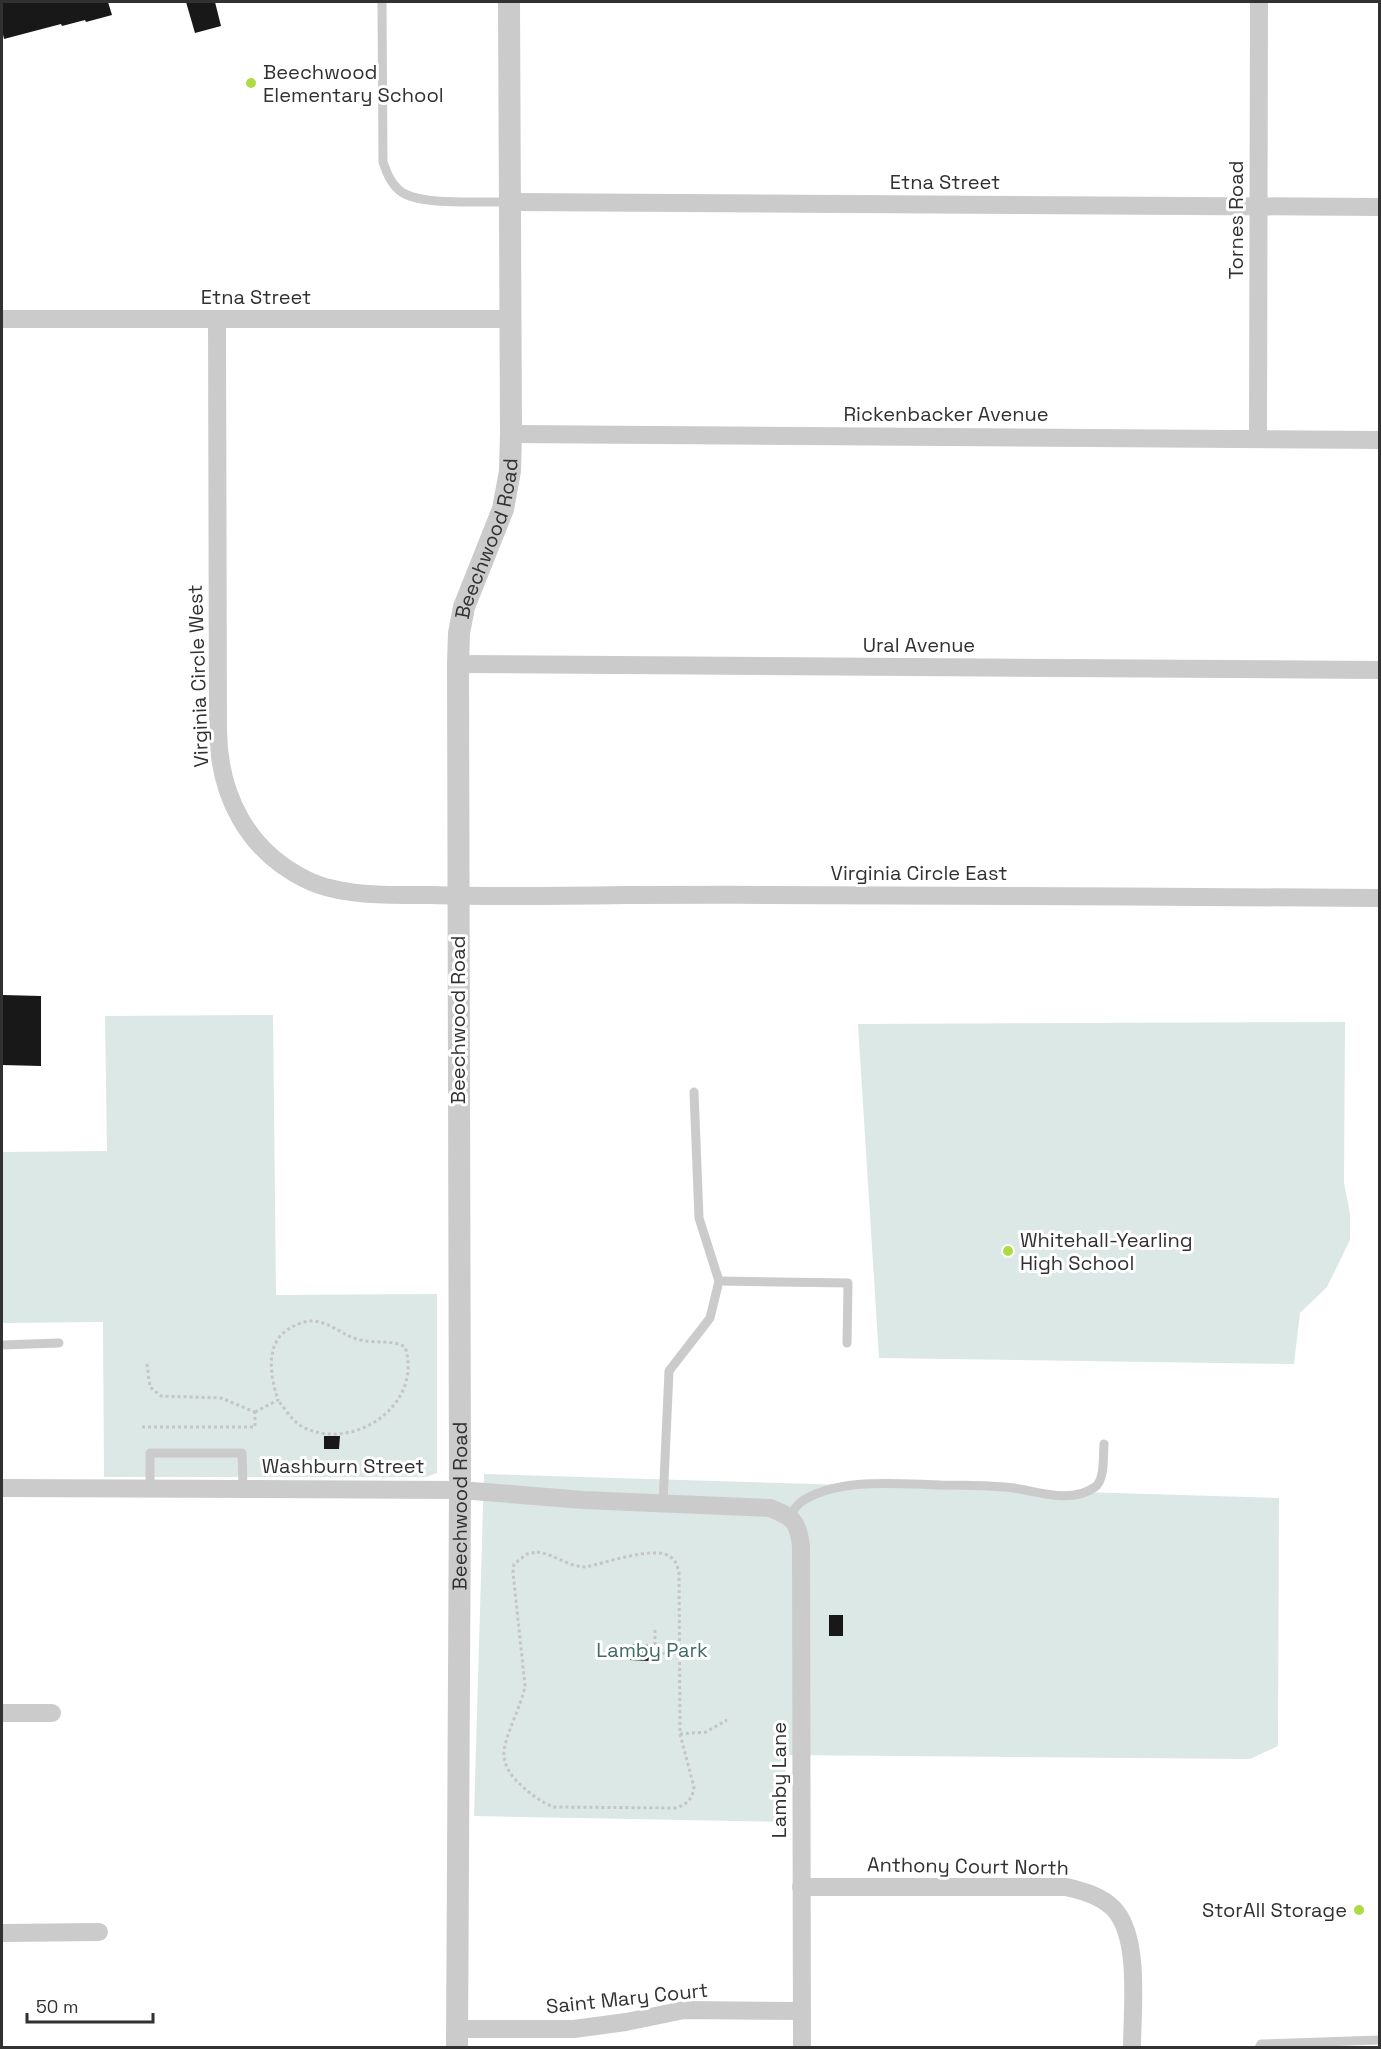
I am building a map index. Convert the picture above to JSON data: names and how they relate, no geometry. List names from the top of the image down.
{
  "streets": {
    "street": [
      "Etna Street",
      "Tornes Road",
      "Rickenbacker Avenue",
      "Beechwood Road",
      "Ural Avenue",
      "Virginia Circle West",
      "Virginia Circle East",
      "Washburn Street",
      "Lamby Lane",
      "Anthony Court North",
      "Saint Mary Court"
    ]
  },
  "crossings": [
    ["Etna Street", "Tornes Road"],
    ["Etna Street", "Beechwood Road"],
    ["Etna Street", "Virginia Circle West"],
    ["Tornes Road", "Rickenbacker Avenue"],
    ["Rickenbacker Avenue", "Beechwood Road"],
    ["Beechwood Road", "Ural Avenue"],
    ["Beechwood Road", "Virginia Circle West"],
    ["Beechwood Road", "Virginia Circle East"],
    ["Beechwood Road", "Washburn Street"],
    ["Beechwood Road", "Saint Mary Court"],
    ["Virginia Circle West", "Virginia Circle East"],
    ["Washburn Street", "Lamby Lane"],
    ["Lamby Lane", "Anthony Court North"],
    ["Lamby Lane", "Saint Mary Court"]
  ],
  "parks": ["Lamby Park"],
  "places": ["Beechwood Elementary School", "Whitehall-Yearling High School", "StorAll Storage"],
  "scale_bar": "50 m"
}
